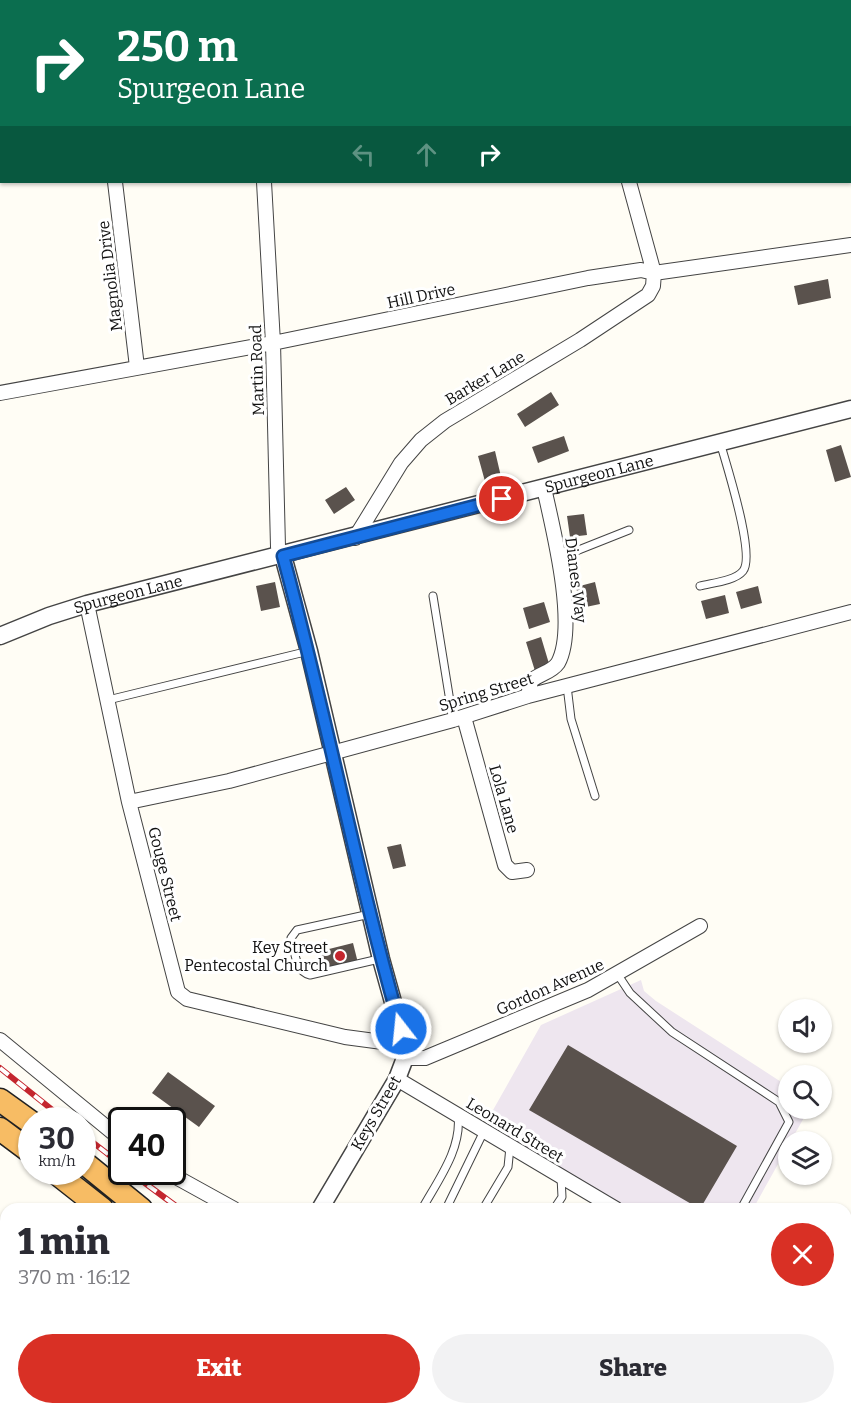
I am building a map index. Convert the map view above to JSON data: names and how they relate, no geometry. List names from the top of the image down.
{
  "streets": {
    "street": [
      "Magnolia Drive",
      "Hill Drive",
      "Martin Road",
      "Barker Lane",
      "Spurgeon Lane",
      "Dianes Way",
      "Spring Street",
      "Lola Lane",
      "Gouge Street",
      "Gordon Avenue",
      "Keys Street",
      "Leonard Street"
    ]
  },
  "crossings": [
    ["Magnolia Drive", "Hill Drive"],
    ["Hill Drive", "Martin Road"],
    ["Hill Drive", "Barker Lane"],
    ["Martin Road", "Spurgeon Lane"],
    ["Barker Lane", "Spurgeon Lane"],
    ["Spurgeon Lane", "Dianes Way"],
    ["Spurgeon Lane", "Gouge Street"],
    ["Dianes Way", "Spring Street"],
    ["Spring Street", "Lola Lane"],
    ["Spring Street", "Gouge Street"],
    ["Gouge Street", "Gordon Avenue"],
    ["Gouge Street", "Keys Street"],
    ["Gordon Avenue", "Keys Street"],
    ["Keys Street", "Leonard Street"]
  ],
  "places": ["Key Street Pentecostal Church"],
  "page": {
    "turn": ["250 m", "Spurgeon Lane"],
    "speed": "30 km/h",
    "limit": "40",
    "heading": ["1 min", "370 m · 16:12"],
    "buttons": ["Exit", "Share"]
  }
}
